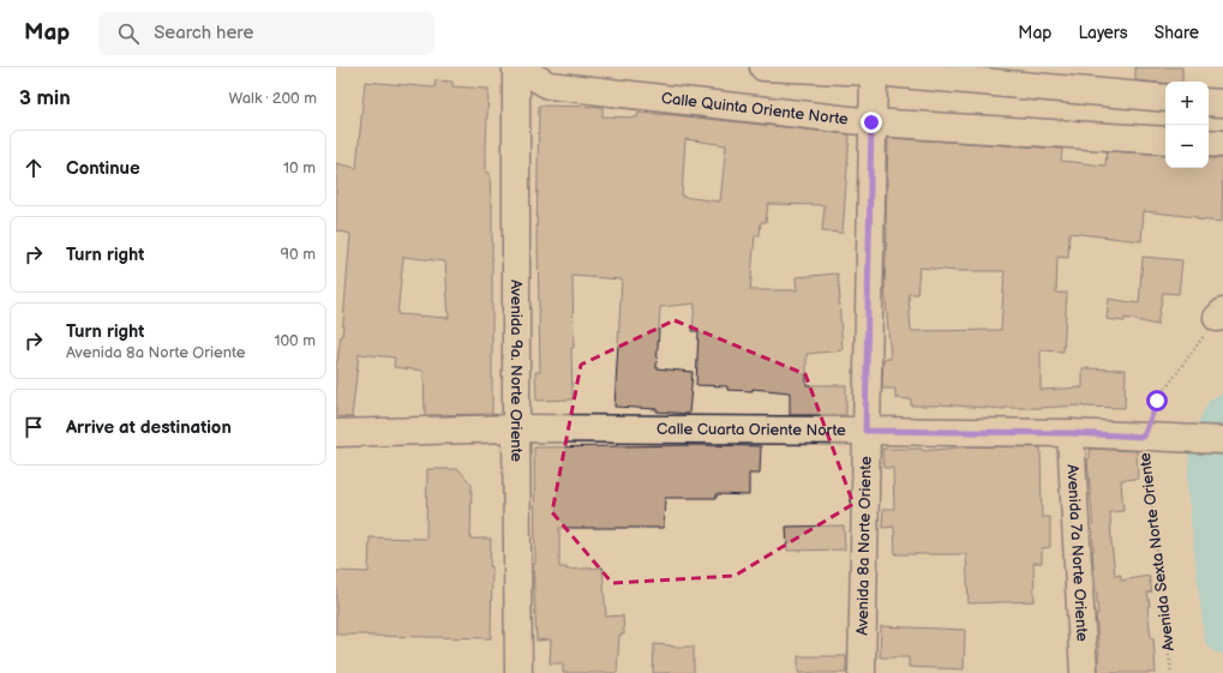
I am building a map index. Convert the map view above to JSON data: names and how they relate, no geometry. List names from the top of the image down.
{
  "streets": {
    "street": [
      "Calle Quinta Oriente Norte",
      "Avenida 9a. Norte Oriente",
      "Calle Cuarta Oriente Norte",
      "Avenida 8a Norte Oriente",
      "Avenida 7a Norte Oriente"
    ],
    "path": ["Avenida Sexta Norte Oriente"]
  },
  "crossings": [
    ["Calle Quinta Oriente Norte", "Avenida 9a. Norte Oriente"],
    ["Calle Quinta Oriente Norte", "Avenida 8a Norte Oriente"],
    ["Avenida 9a. Norte Oriente", "Calle Cuarta Oriente Norte"],
    ["Calle Cuarta Oriente Norte", "Avenida 8a Norte Oriente"],
    ["Calle Cuarta Oriente Norte", "Avenida Sexta Norte Oriente"],
    ["Calle Cuarta Oriente Norte", "Avenida 7a Norte Oriente"]
  ],
  "page": {
    "header": "Map",
    "search": "Search here",
    "nav": ["Map", "Layers", "Share"],
    "heading": ["3 min", "Walk · 200 m"],
    "map_buttons": ["+", "−"],
    "list": [
      ["Continue", "10 m"],
      ["Turn right", "90 m"],
      ["Turn right", "Avenida 8a Norte Oriente", "100 m"],
      "Arrive at destination"
    ]
  }
}
